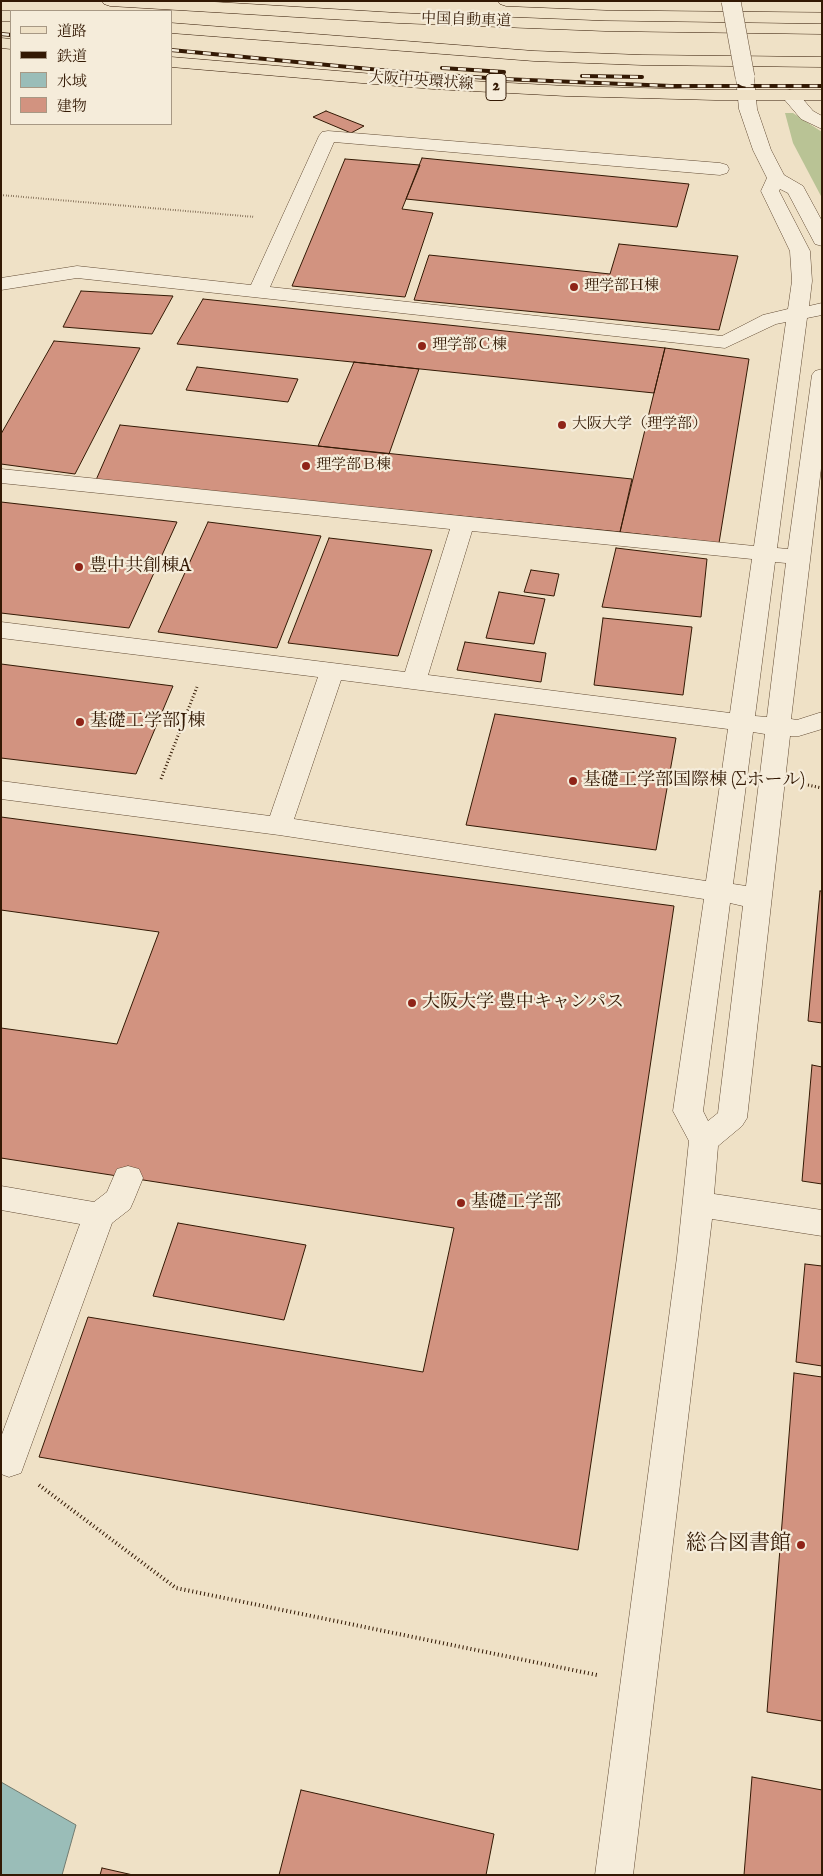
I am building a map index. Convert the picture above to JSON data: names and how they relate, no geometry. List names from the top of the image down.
{
  "streets": {
    "main road": ["中国自動車道", "大阪中央環状線", "2"]
  },
  "places": [
    "理学部Ｈ棟",
    "理学部Ｃ棟",
    "大阪大学（理学部）",
    "理学部Ｂ棟",
    "豊中共創棟A",
    "基礎工学部J棟",
    "基礎工学部国際棟 (Σホール)",
    "大阪大学 豊中キャンパス",
    "基礎工学部",
    "総合図書館"
  ],
  "legend": [
    "道路",
    "鉄道",
    "水域",
    "建物"
  ]
}
